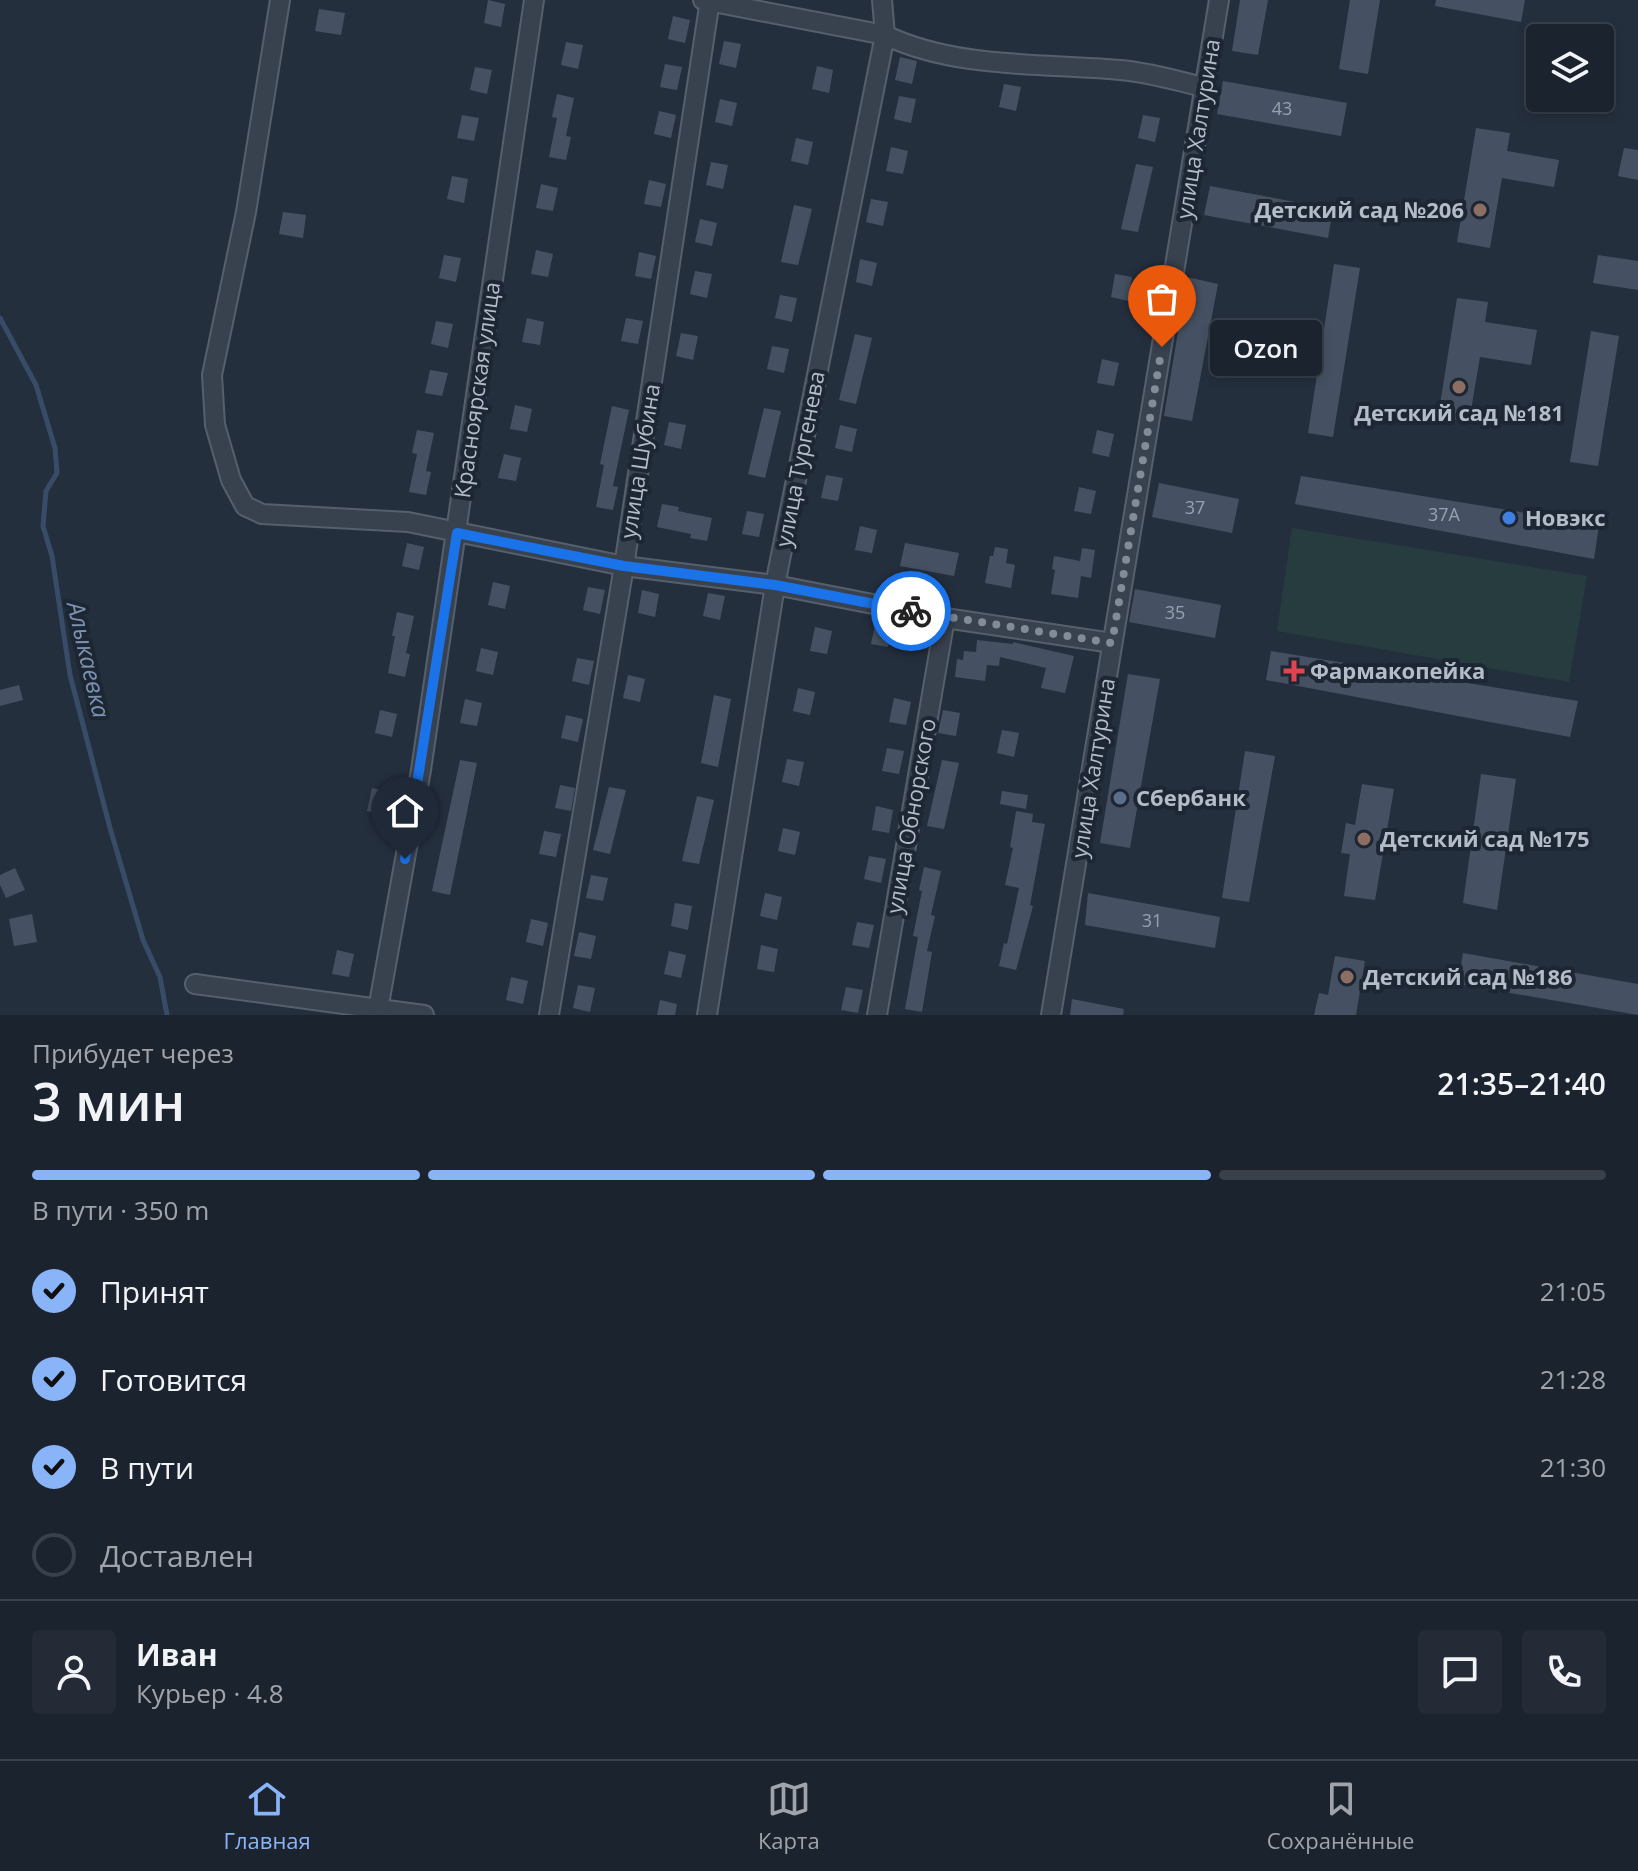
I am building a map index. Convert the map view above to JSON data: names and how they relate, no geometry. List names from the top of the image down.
{
  "streets": {
    "street": [
      "улица Халтурина",
      "Красноярская улица",
      "улица Тургенева",
      "улица Шубина",
      "улица Обнорского"
    ]
  },
  "water": ["Алыкаевка"],
  "places": {
    "other": [
      "Детский сад №206",
      "Ozon",
      "Детский сад №181",
      "Новэкс",
      "Сбербанк",
      "Детский сад №175",
      "Детский сад №186"
    ],
    "health": ["Фармакопейка"]
  },
  "house_numbers": [
    "43",
    "37",
    "37А",
    "35",
    "31"
  ],
  "page": {
    "bubble": "Ozon",
    "heading": ["3 мин", "Прибудет через", "21:35–21:40"],
    "panel": ["Иван", "Курьер · 4.8"],
    "bar": "В пути · 350 m",
    "list": [
      ["Принят", "21:05"],
      ["Готовится", "21:28"],
      ["В пути", "21:30"],
      "Доставлен"
    ],
    "tabs": ["Главная", "Карта", "Сохранённые"]
  }
}
